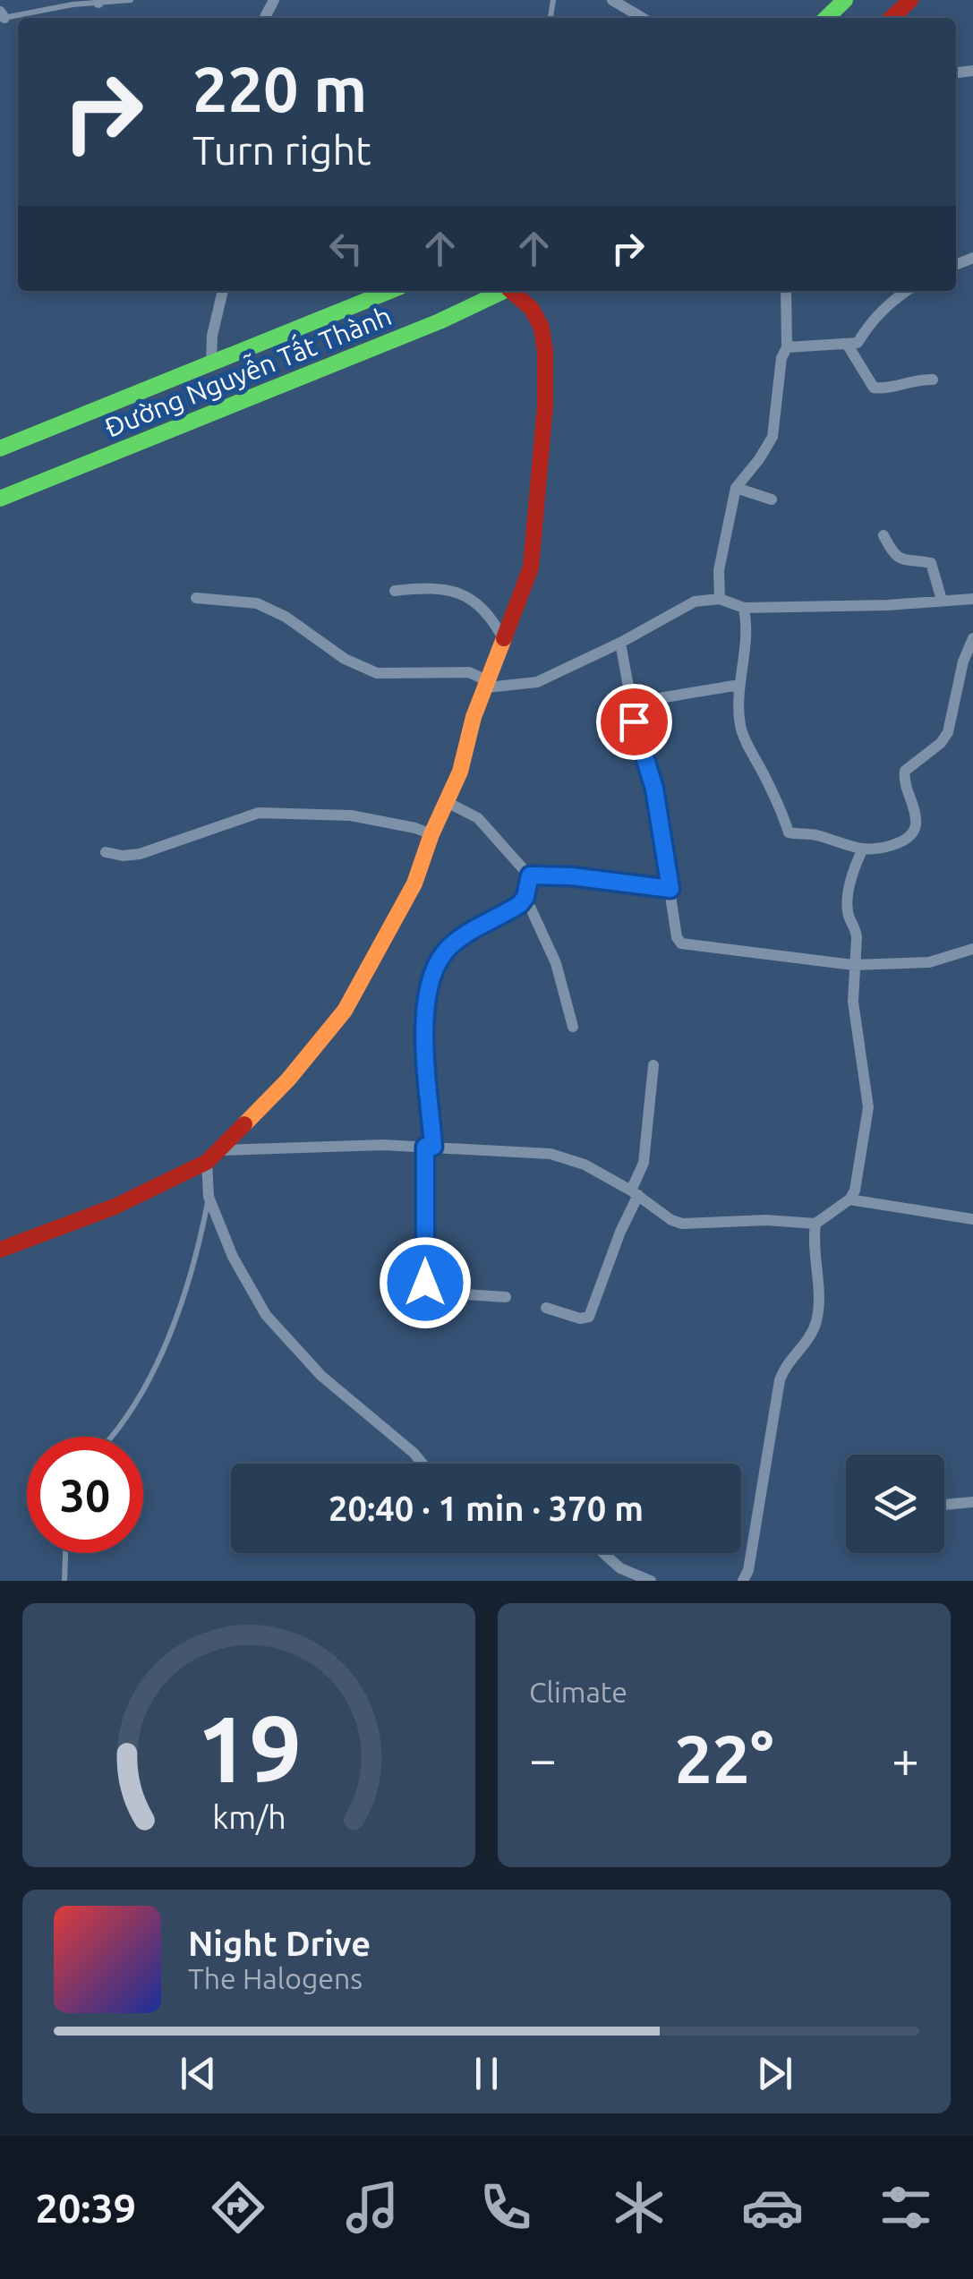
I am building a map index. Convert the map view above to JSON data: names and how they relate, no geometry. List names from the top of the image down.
{
  "streets": {
    "street": ["Đường Nguyễn Tất Thành"]
  },
  "page": {
    "turn": ["220 m", "Turn right"],
    "limit": "30",
    "trip": "20:40 · 1 min · 370 m",
    "tile": "Climate",
    "heat": ["−", "22°", "+"],
    "song": ["Night Drive", "The Halogens"],
    "tabs": "20:39",
    "gauge": ["19", "km/h"]
  }
}
